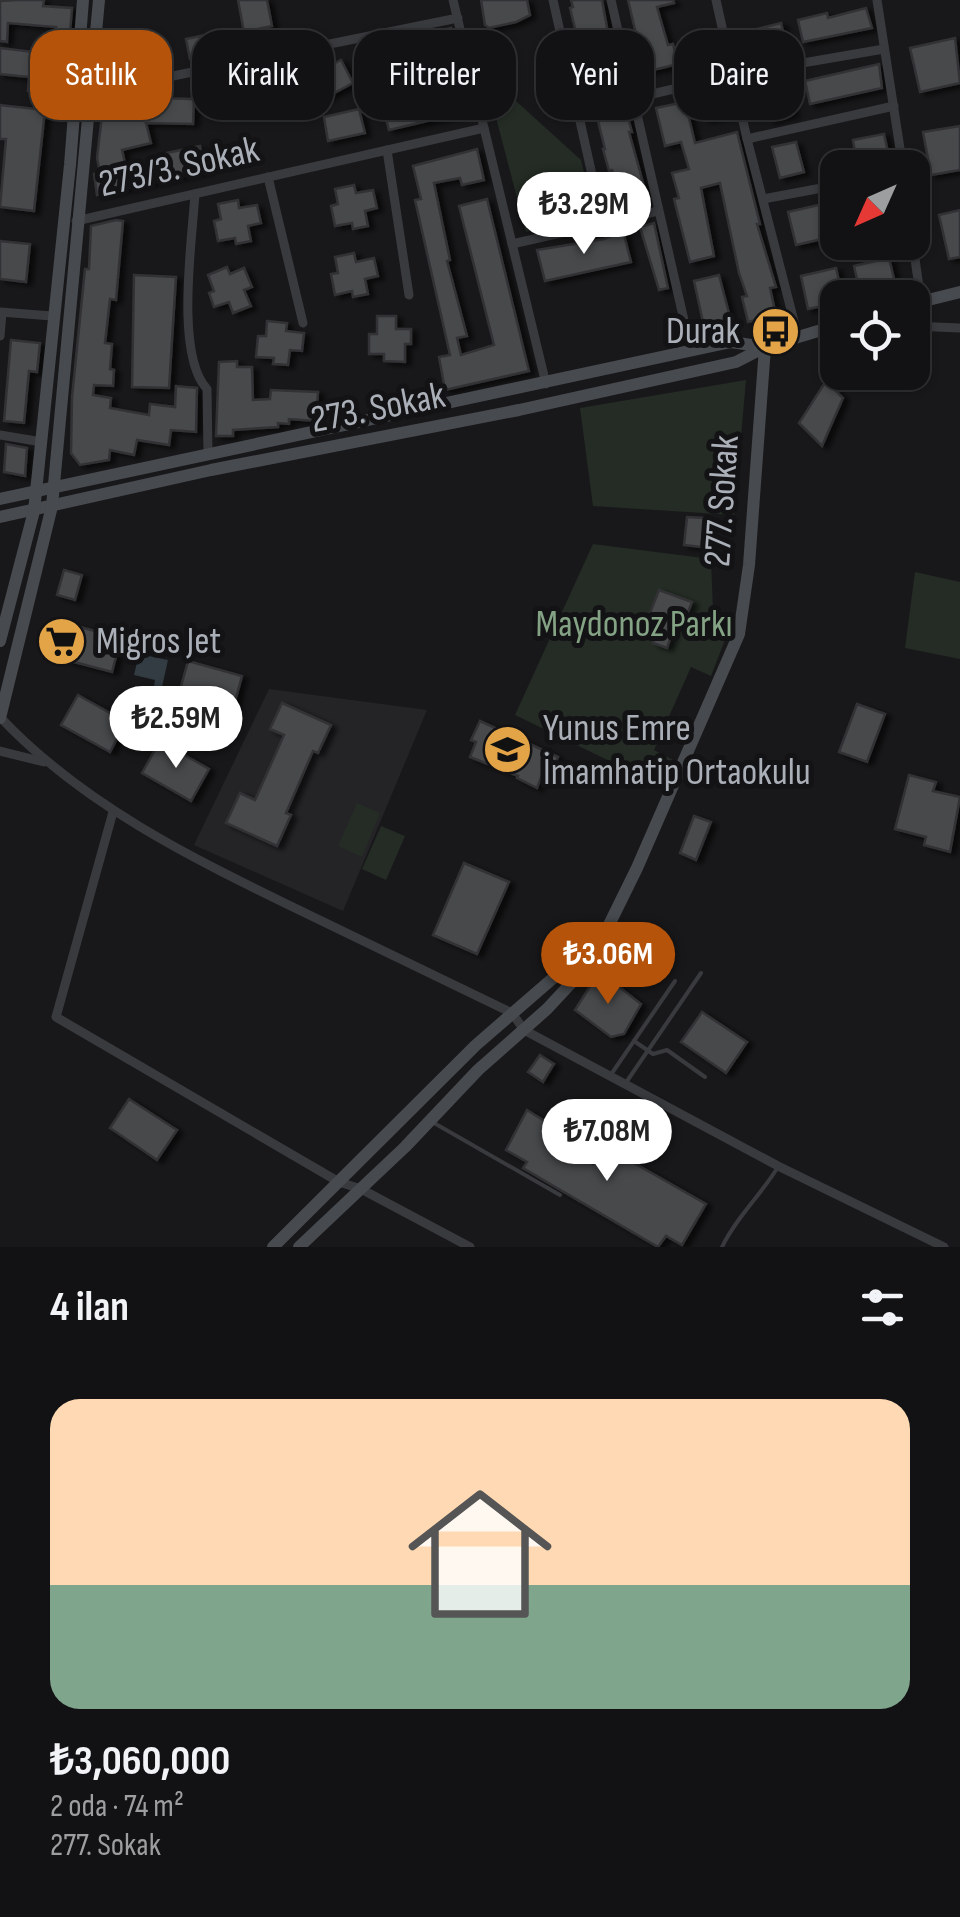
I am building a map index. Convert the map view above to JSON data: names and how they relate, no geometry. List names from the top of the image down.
{
  "streets": {
    "street": ["273/3. Sokak", "273. Sokak", "277. Sokak"]
  },
  "crossings": [
    ["273. Sokak", "277. Sokak"]
  ],
  "parks": ["Maydonoz Parkı"],
  "places": {
    "bus stop": ["Durak"],
    "supermarket": ["Migros Jet"],
    "school or university": ["Yunus Emre İmamhatip Ortaokulu"]
  },
  "north": "bottom left",
  "page": {
    "chip": [
      "Satılık",
      "Kiralık",
      "Filtreler",
      "Yeni",
      "Daire"
    ],
    "price": [
      "₺3.29M",
      "₺2.59M",
      "₺3.06M",
      "₺7.08M"
    ],
    "heading": "4 ilan",
    "list": [
      {
        "name": "₺3,060,000",
        "note": "2 oda · 74 m² · 277. Sokak"
      }
    ]
  }
}
